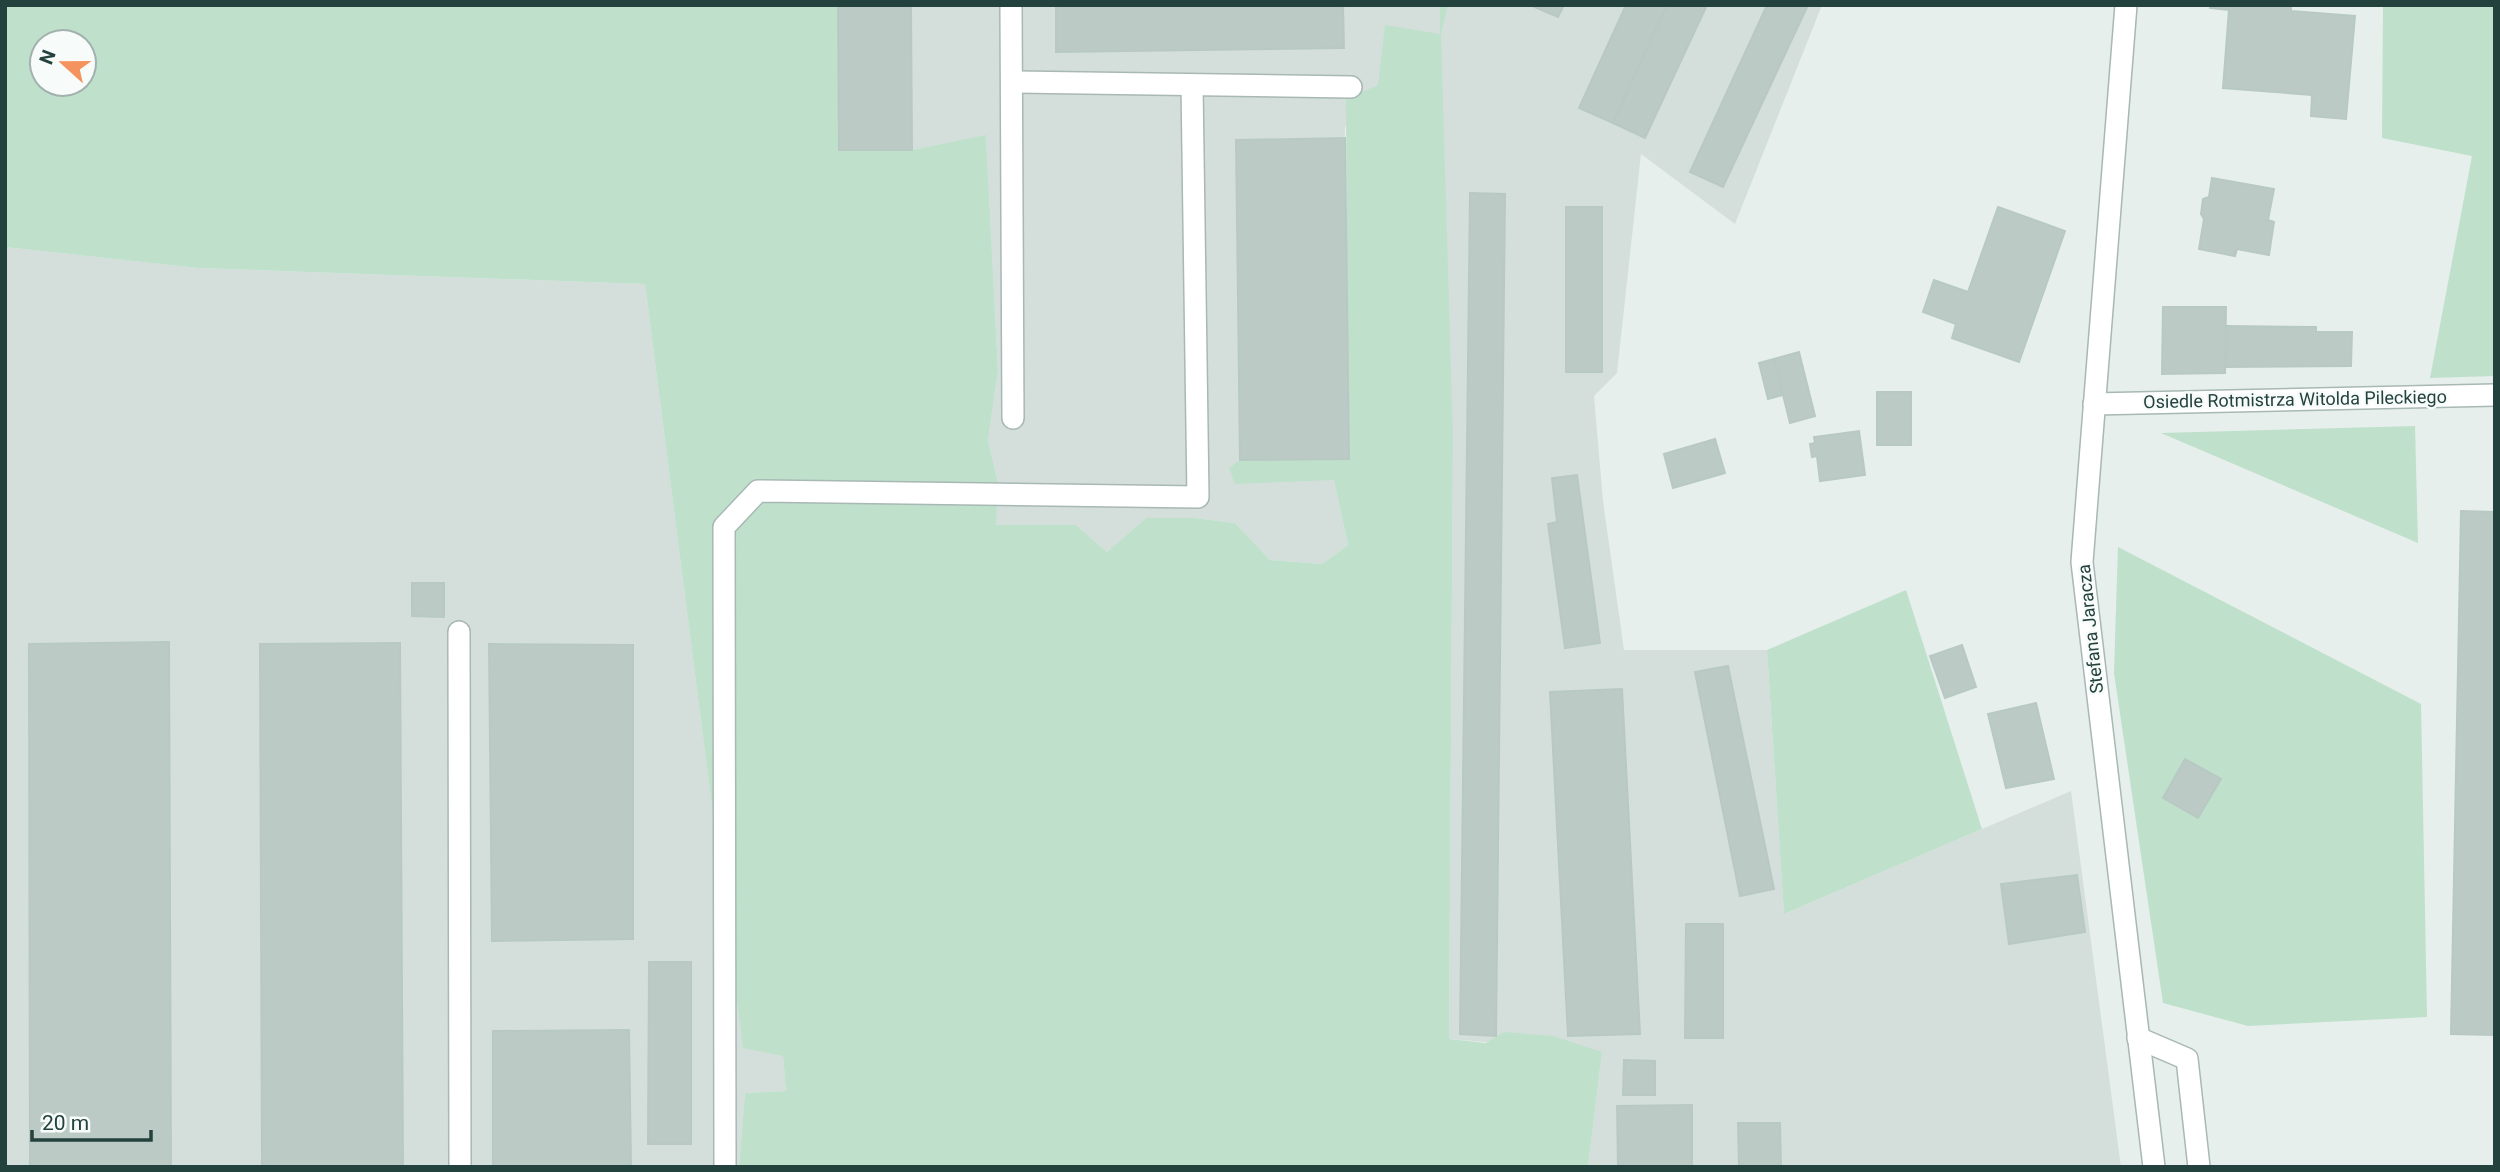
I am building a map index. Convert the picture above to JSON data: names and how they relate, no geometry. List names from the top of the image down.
{
  "streets": {
    "street": ["Osiedle Rotmistrza Witolda Pileckiego", "Stefana Jaracza"]
  },
  "crossings": [
    ["Osiedle Rotmistrza Witolda Pileckiego", "Stefana Jaracza"]
  ],
  "scale_bar": "20 m",
  "north": "left"
}
